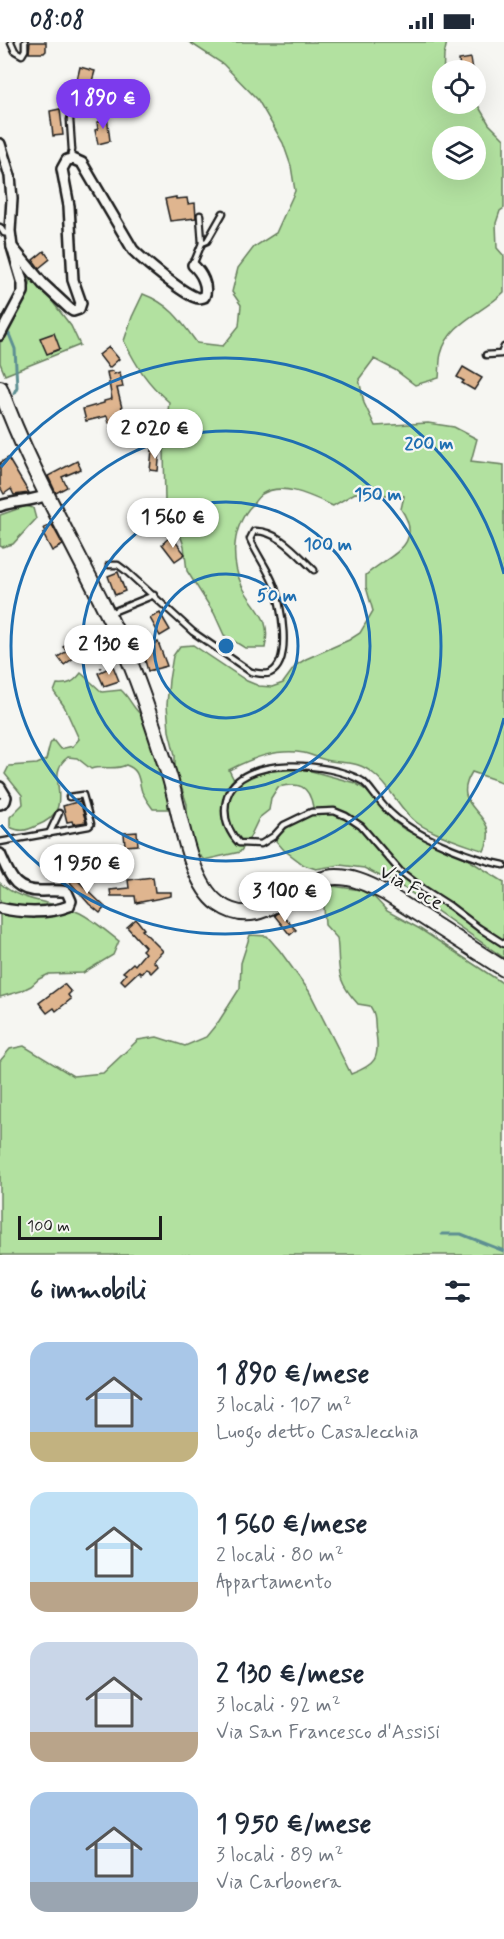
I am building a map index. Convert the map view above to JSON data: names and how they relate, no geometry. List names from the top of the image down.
{
  "streets": {
    "main road": ["Via Foce"]
  },
  "scale_bar": "100 m",
  "page": {
    "status": "08:08",
    "price": [
      "1 890 €",
      "2 020 €",
      "1 560 €",
      "2 130 €",
      "1 950 €",
      "3 100 €"
    ],
    "scale": "100 m",
    "heading": "6 immobili",
    "list": [
      {
        "name": "1 890 €/mese",
        "note": "3 locali · 107 m² · Luogo detto Casalecchia"
      },
      {
        "name": "1 560 €/mese",
        "note": "2 locali · 80 m² · Appartamento"
      },
      {
        "name": "2 130 €/mese",
        "note": "3 locali · 92 m² · Via San Francesco d'Assisi"
      },
      {
        "name": "1 950 €/mese",
        "note": "3 locali · 89 m² · Via Carbonera"
      }
    ]
  },
  "rings": [
    "200 m",
    "150 m",
    "100 m",
    "50 m"
  ]
}
